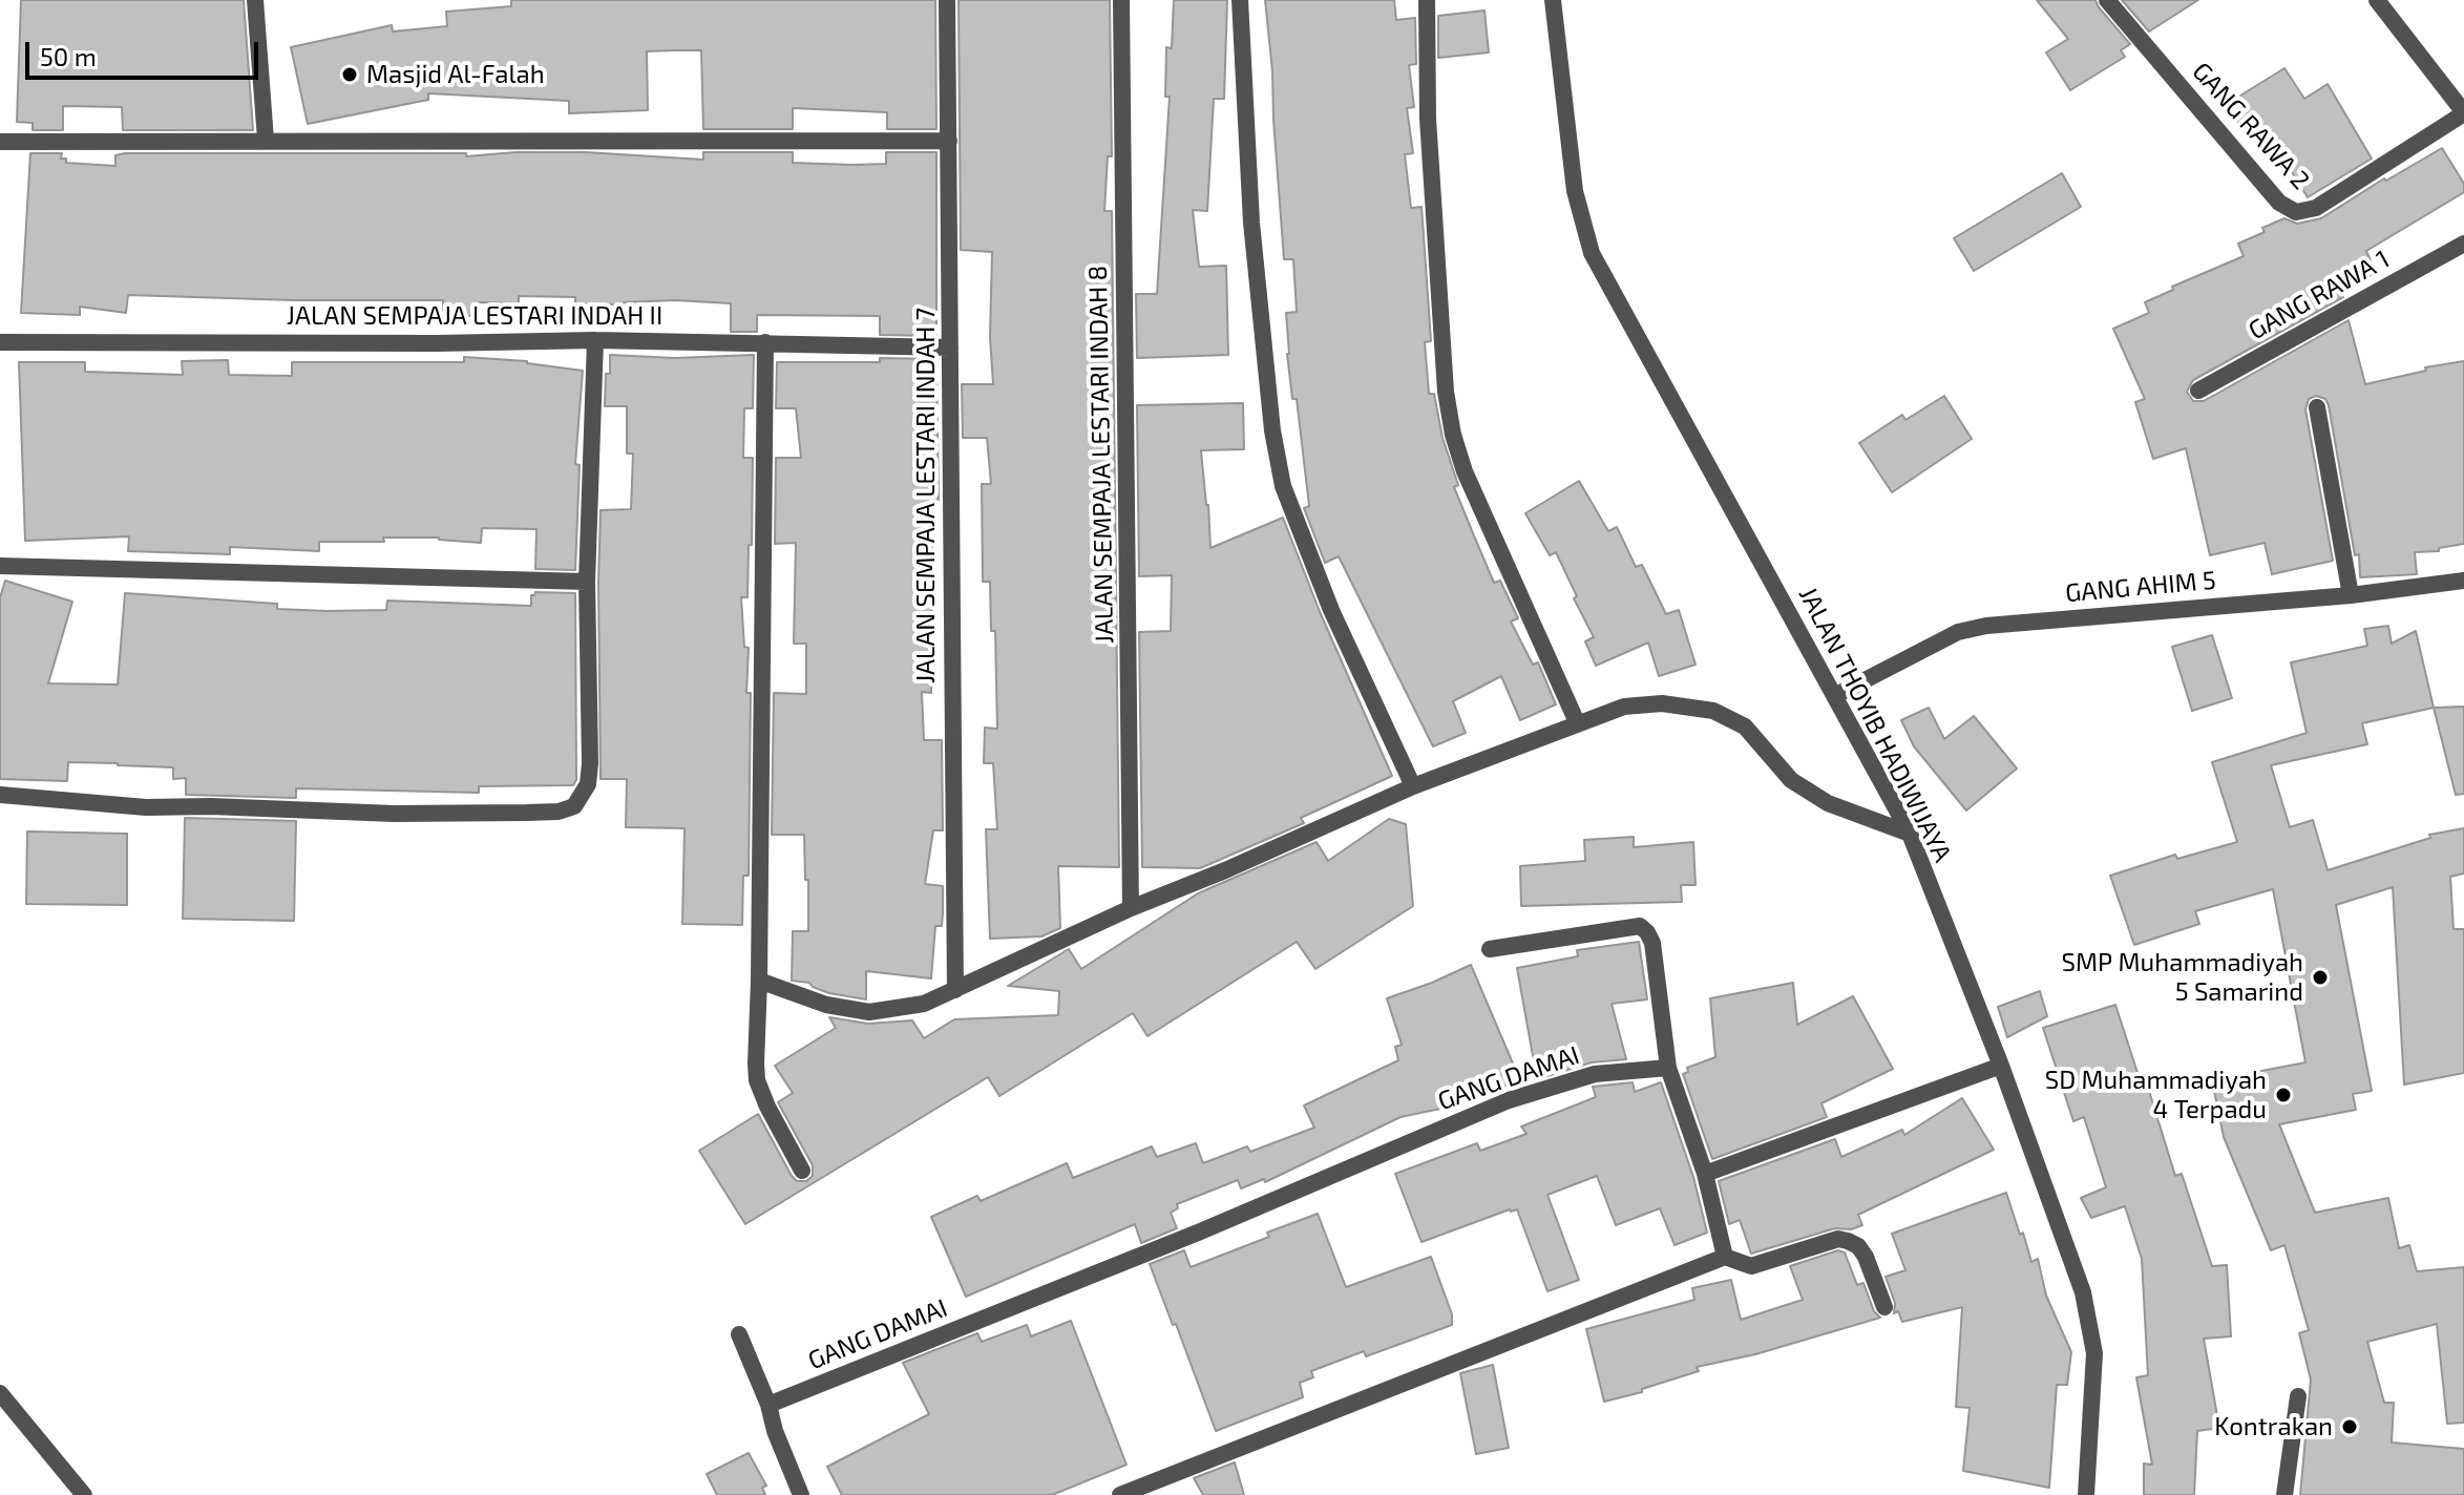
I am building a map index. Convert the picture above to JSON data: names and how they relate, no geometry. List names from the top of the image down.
{
  "streets": {
    "street": [
      "GANG RAWA 2",
      "GANG RAWA 1",
      "JALAN SEMPAJA LESTARI INDAH II",
      "JALAN SEMPAJA LESTARI INDAH 8",
      "JALAN SEMPAJA LESTARI INDAH 7",
      "GANG AHIM 5",
      "JALAN THOYIB HADIWIJAYA",
      "GANG DAMAI"
    ]
  },
  "crossings": [
    ["JALAN SEMPAJA LESTARI INDAH II", "JALAN SEMPAJA LESTARI INDAH 7"],
    ["GANG AHIM 5", "JALAN THOYIB HADIWIJAYA"]
  ],
  "places": [
    "Masjid Al-Falah",
    "SMP Muhammadiyah 5 Samarind",
    "SD Muhammadiyah 4 Terpadu",
    "Kontrakan"
  ],
  "scale_bar": "50 m"
}
